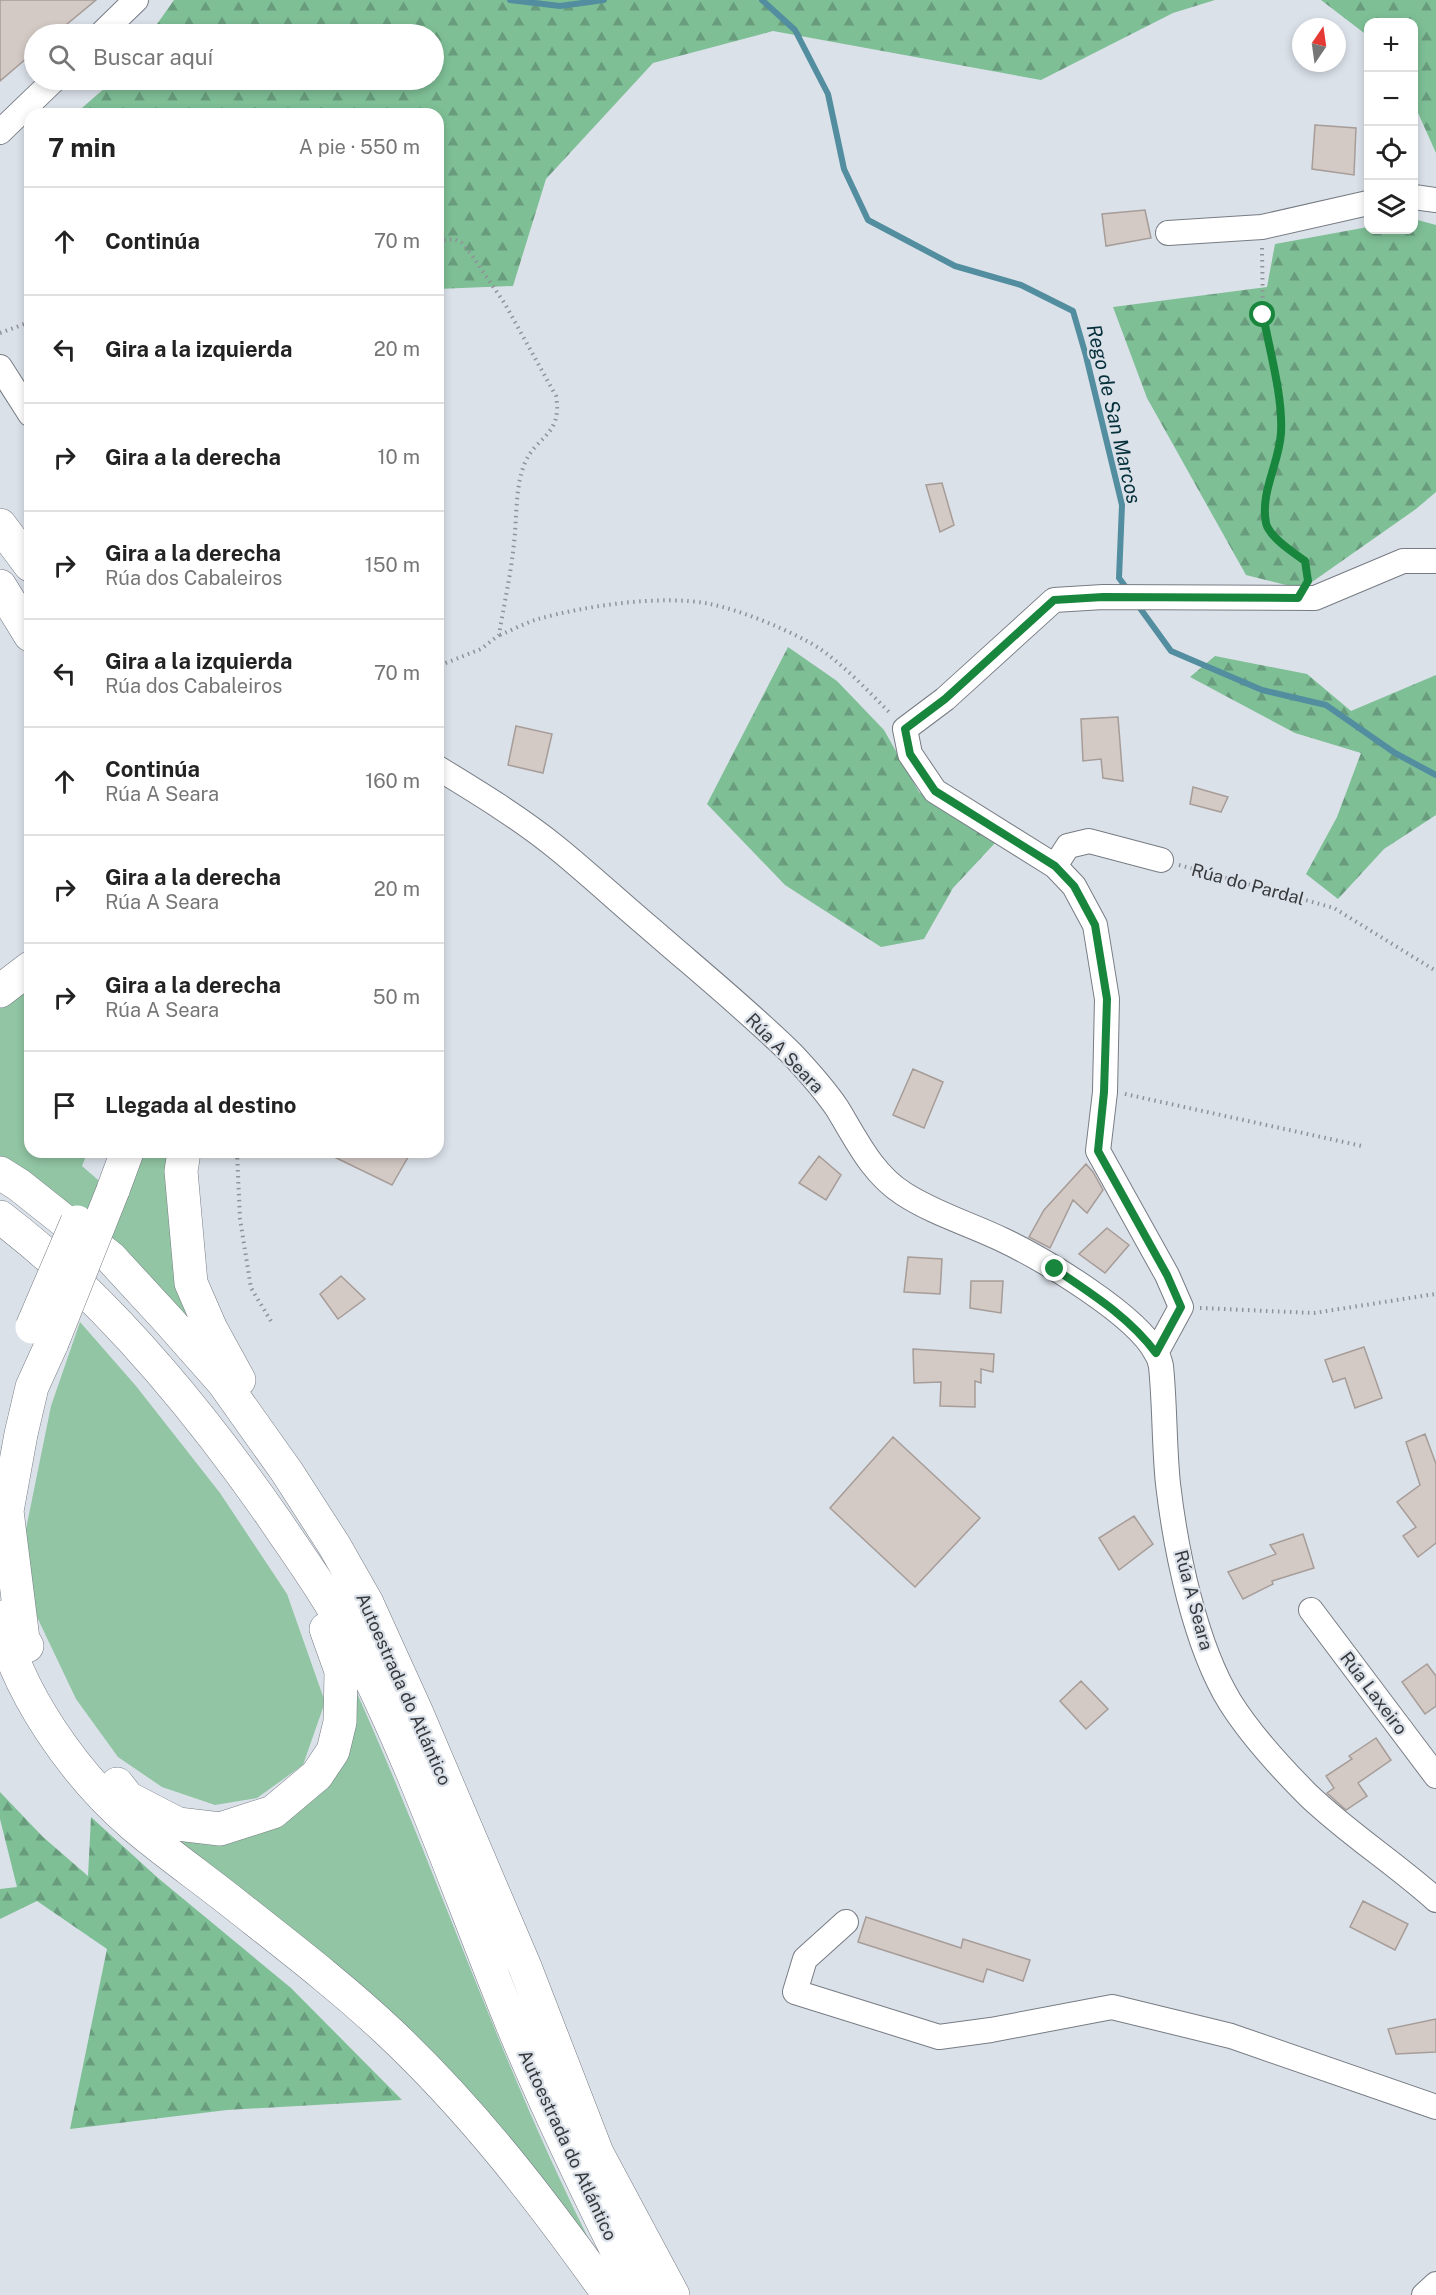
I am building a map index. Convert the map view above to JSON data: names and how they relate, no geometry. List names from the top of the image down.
{
  "streets": {
    "highway": ["Autoestrada do Atlántico"],
    "street": ["Rúa A Seara", "Rúa Laxeiro"],
    "path": ["Rúa do Pardal"]
  },
  "water": ["Rego de San Marcos"],
  "north": "top",
  "page": {
    "map_buttons": ["+", "−"],
    "search": "Buscar aquí",
    "heading": ["7 min", "A pie · 550 m"],
    "list": [
      ["Continúa", "70 m"],
      ["Gira a la izquierda", "20 m"],
      ["Gira a la derecha", "10 m"],
      ["Gira a la derecha", "Rúa dos Cabaleiros", "150 m"],
      ["Gira a la izquierda", "Rúa dos Cabaleiros", "70 m"],
      ["Continúa", "Rúa A Seara", "160 m"],
      ["Gira a la derecha", "Rúa A Seara", "20 m"],
      ["Gira a la derecha", "Rúa A Seara", "50 m"],
      "Llegada al destino"
    ]
  }
}
